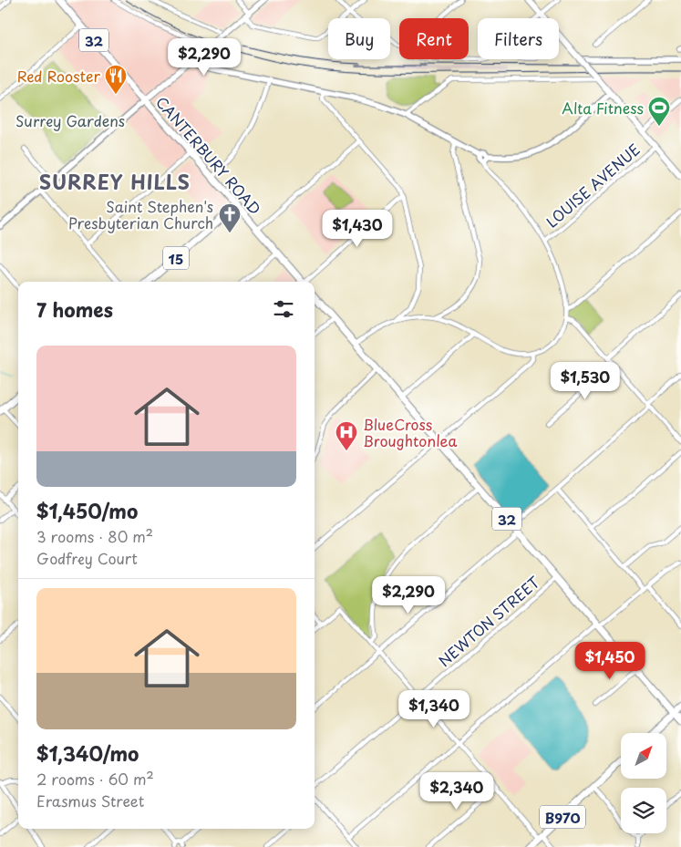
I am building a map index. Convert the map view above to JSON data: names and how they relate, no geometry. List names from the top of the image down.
{
  "streets": {
    "main road": [
      "32",
      "CANTERBURY ROAD",
      "15",
      "B970"
    ],
    "street": ["LOUISE AVENUE", "NEWTON STREET"]
  },
  "crossings": [
    ["32", "NEWTON STREET"],
    ["CANTERBURY ROAD", "15"]
  ],
  "districts": ["SURREY HILLS"],
  "parks": ["Surrey Gardens"],
  "places": {
    "restaurant": ["Red Rooster"],
    "sports": ["Alta Fitness"],
    "church": ["Saint Stephen's Presbyterian Church"],
    "hospital": ["BlueCross Broughtonlea"]
  },
  "north": "top right",
  "page": {
    "chip": ["Buy", "Rent", "Filters"],
    "price": [
      "$2,290",
      "$1,430",
      "$1,530",
      "$2,290",
      "$1,450",
      "$1,340",
      "$2,340"
    ],
    "heading": "7 homes",
    "list": [
      {
        "name": "$1,450/mo",
        "note": "3 rooms · 80 m² · Godfrey Court"
      },
      {
        "name": "$1,340/mo",
        "note": "2 rooms · 60 m² · Erasmus Street"
      }
    ]
  }
}
